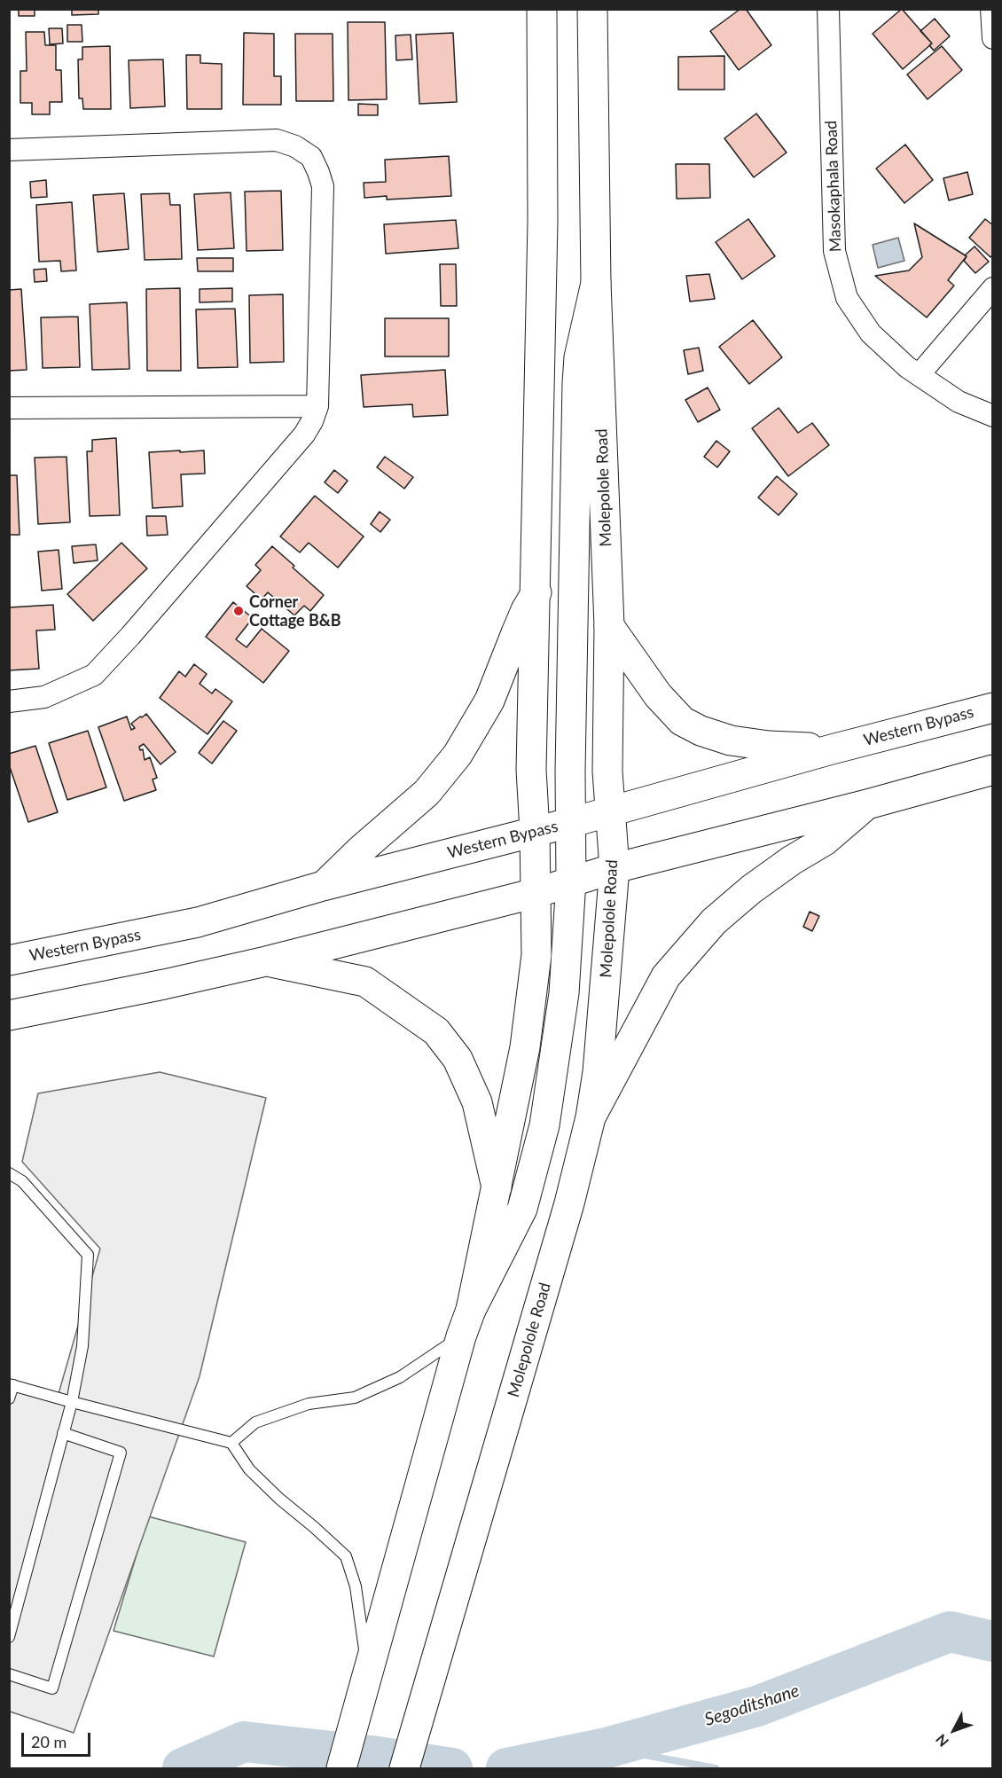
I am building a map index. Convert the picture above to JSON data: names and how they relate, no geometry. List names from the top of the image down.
{
  "streets": {
    "main road": ["Molepolole Road", "Western Bypass"],
    "street": ["Masokaphala Road"]
  },
  "crossings": [
    ["Molepolole Road", "Western Bypass"]
  ],
  "water": ["Segoditshane"],
  "places": ["Corner Cottage B&B"],
  "scale_bar": "20 m",
  "north": "bottom left"
}
